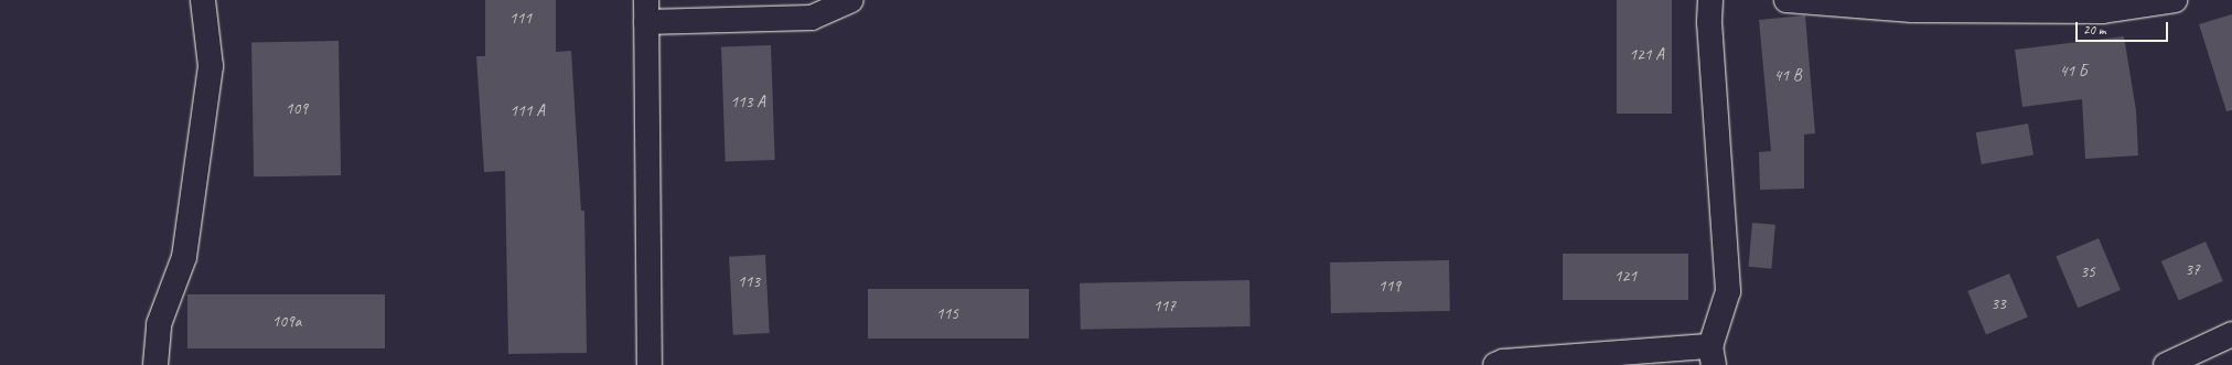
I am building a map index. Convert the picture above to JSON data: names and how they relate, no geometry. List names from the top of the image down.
{
  "house_numbers": [
    "111",
    "121 A",
    "41 Б",
    "41 В",
    "113 А",
    "109",
    "111 А",
    "37",
    "35",
    "121",
    "113",
    "119",
    "33",
    "117",
    "115",
    "109а"
  ],
  "scale_bar": "20 m"
}
